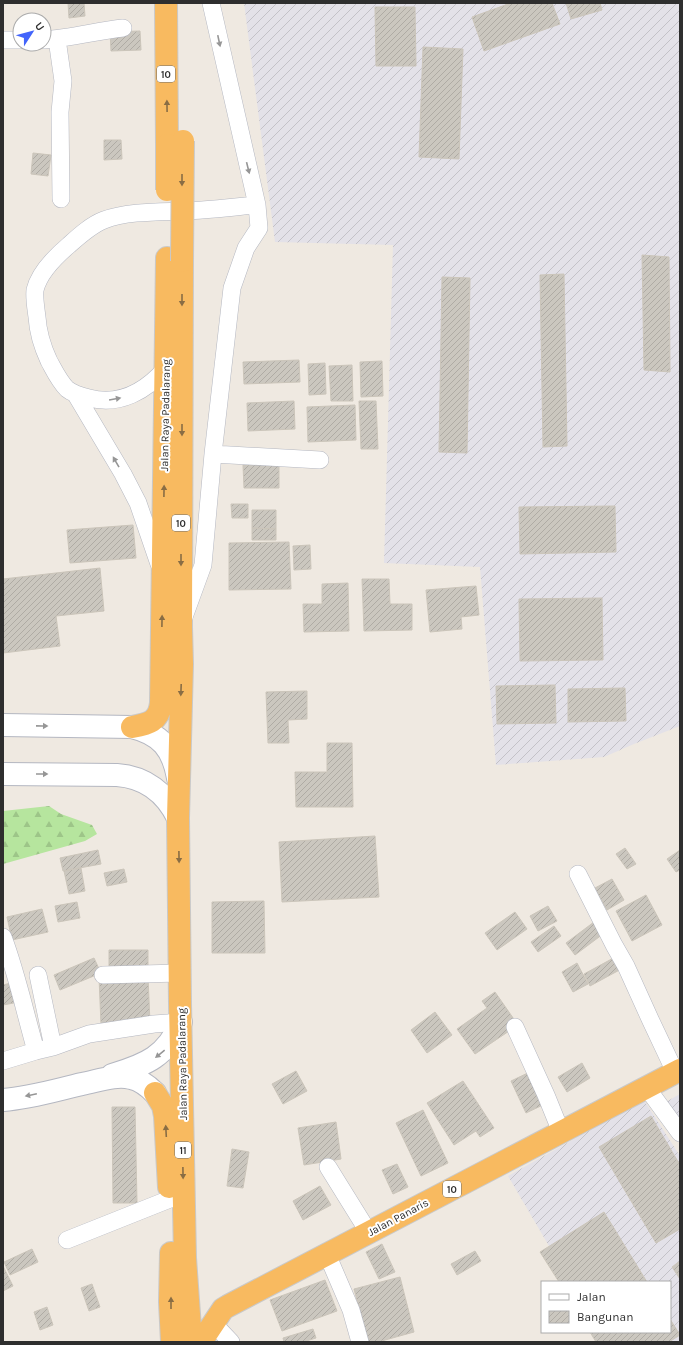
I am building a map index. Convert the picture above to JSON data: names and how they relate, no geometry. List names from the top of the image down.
{
  "streets": {
    "highway": [
      "10",
      "Jalan Raya Padalarang",
      "11",
      "Jalan Panaris"
    ]
  },
  "legend": ["Jalan", "Bangunan"],
  "north": "top right"
}
